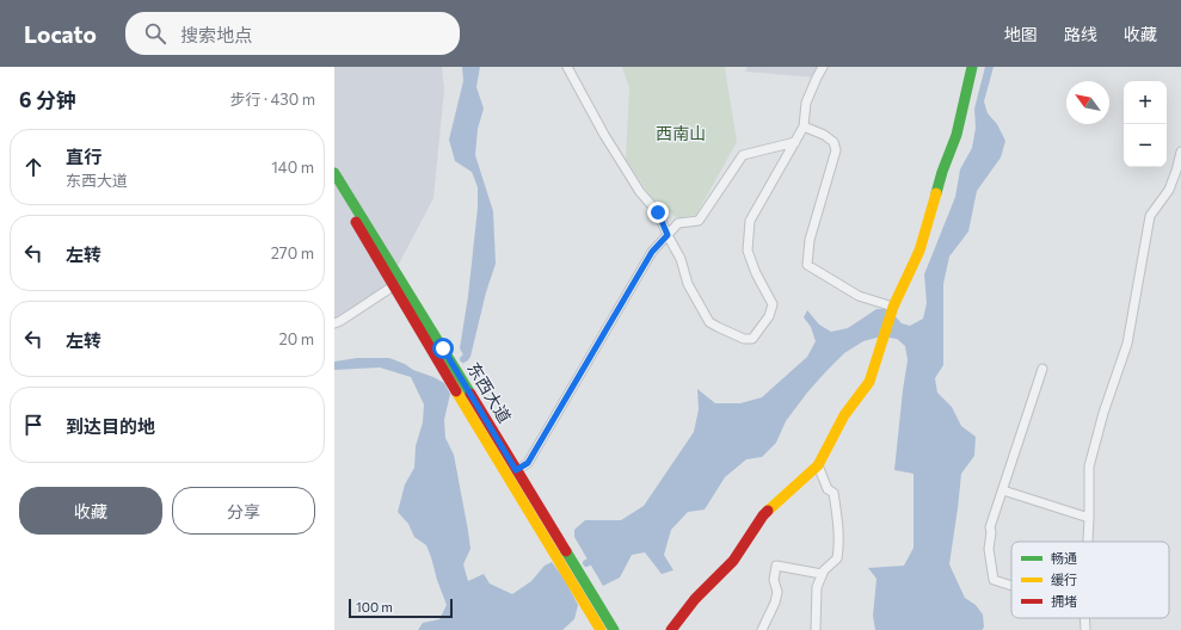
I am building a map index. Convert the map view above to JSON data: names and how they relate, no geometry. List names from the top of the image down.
{
  "streets": {
    "main road": ["东西大道"]
  },
  "parks": ["西南山"],
  "legend": ["畅通", "缓行", "拥堵"],
  "scale_bar": "100 m",
  "north": "top left",
  "page": {
    "header": "Locato",
    "search": "搜索地点",
    "nav": ["地图", "路线", "收藏"],
    "heading": ["6 分钟", "步行 · 430 m"],
    "map_buttons": ["+", "−"],
    "list": [
      ["直行", "东西大道", "140 m"],
      ["左转", "270 m"],
      ["左转", "20 m"],
      "到达目的地"
    ],
    "buttons": ["收藏", "分享"],
    "scale": "100 m"
  }
}
